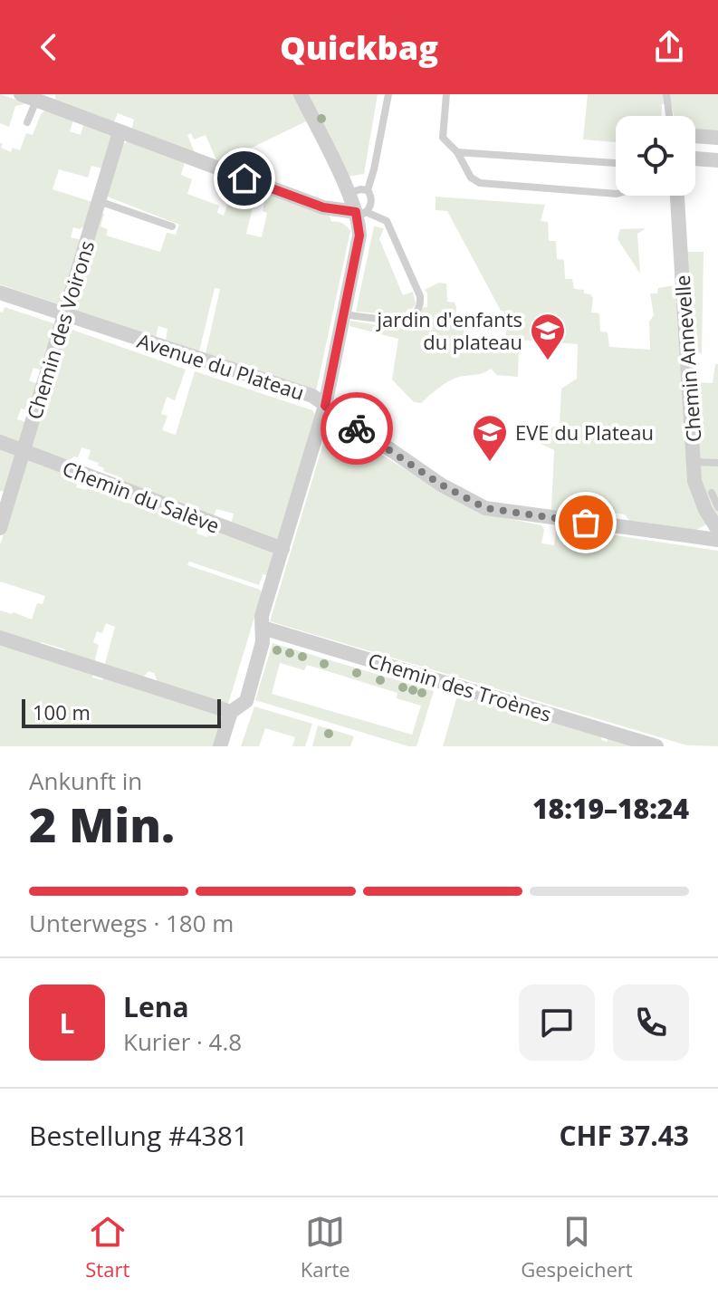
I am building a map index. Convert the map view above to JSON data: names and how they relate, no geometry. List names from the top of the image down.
{
  "streets": {
    "street": [
      "Chemin des Voirons",
      "Chemin Annevelle",
      "Avenue du Plateau",
      "Chemin du Salève",
      "Chemin des Troènes"
    ]
  },
  "crossings": [
    ["Chemin des Voirons", "Avenue du Plateau"],
    ["Chemin des Voirons", "Chemin du Salève"],
    ["Chemin Annevelle", "Avenue du Plateau"]
  ],
  "places": {
    "school or university": ["jardin d'enfants du plateau", "EVE du Plateau"]
  },
  "scale_bar": "100 m",
  "page": {
    "header": "Quickbag",
    "scale": "100 m",
    "heading": ["2 Min.", "Ankunft in", "18:19–18:24"],
    "panel": [
      "Lena",
      "Kurier · 4.8",
      "Bestellung #4381",
      "CHF 37.43"
    ],
    "bar": "Unterwegs · 180 m",
    "round": "L",
    "tabs": ["Start", "Karte", "Gespeichert"]
  }
}
